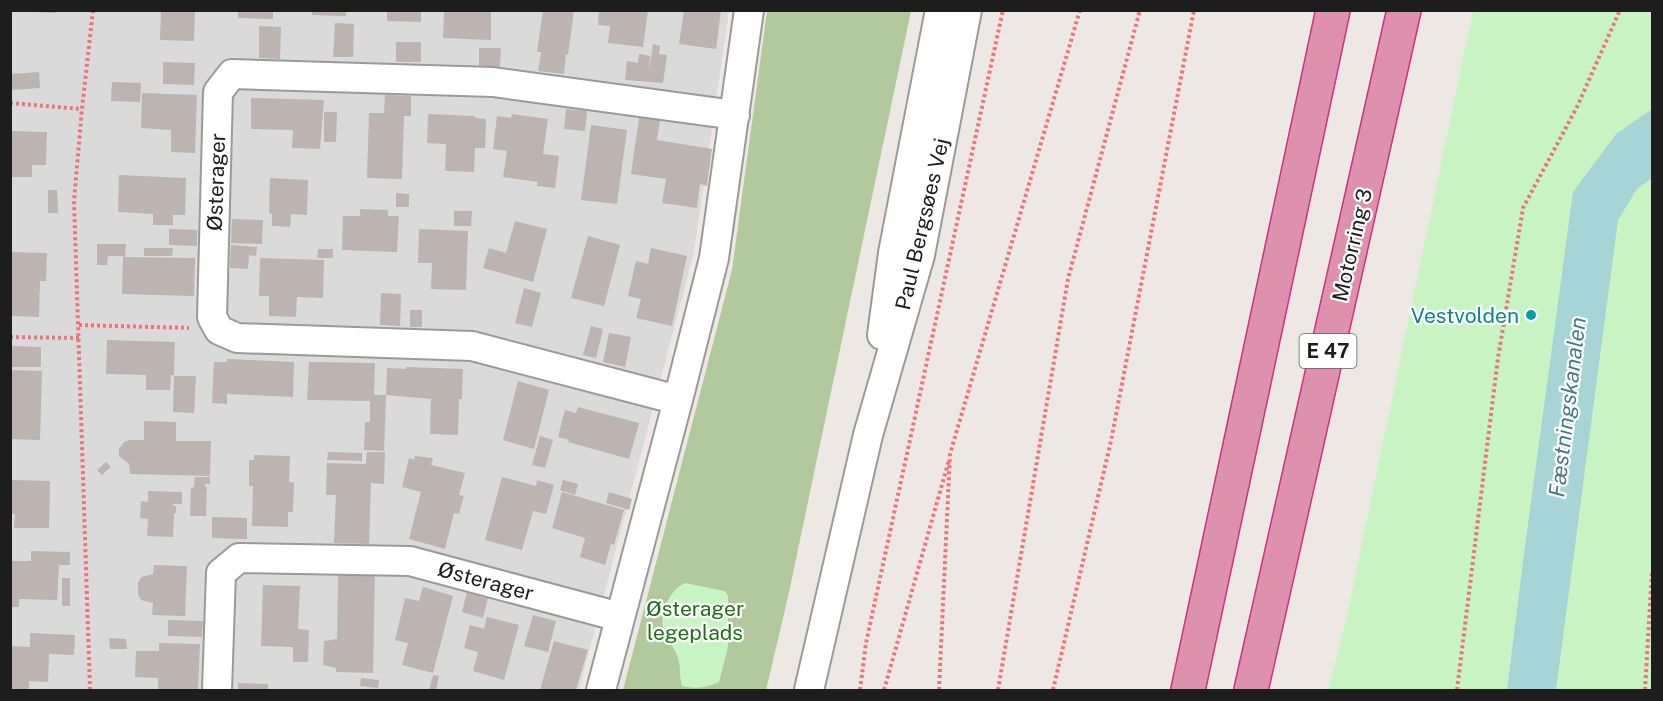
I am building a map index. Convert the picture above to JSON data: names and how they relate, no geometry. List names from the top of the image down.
{
  "streets": {
    "highway": ["Motorring 3", "E 47"],
    "street": ["Østerager", "Paul Bergsøes Vej"]
  },
  "water": ["Fæstningskanalen"],
  "parks": ["Østerager legeplads"],
  "places": ["Vestvolden"]
}
